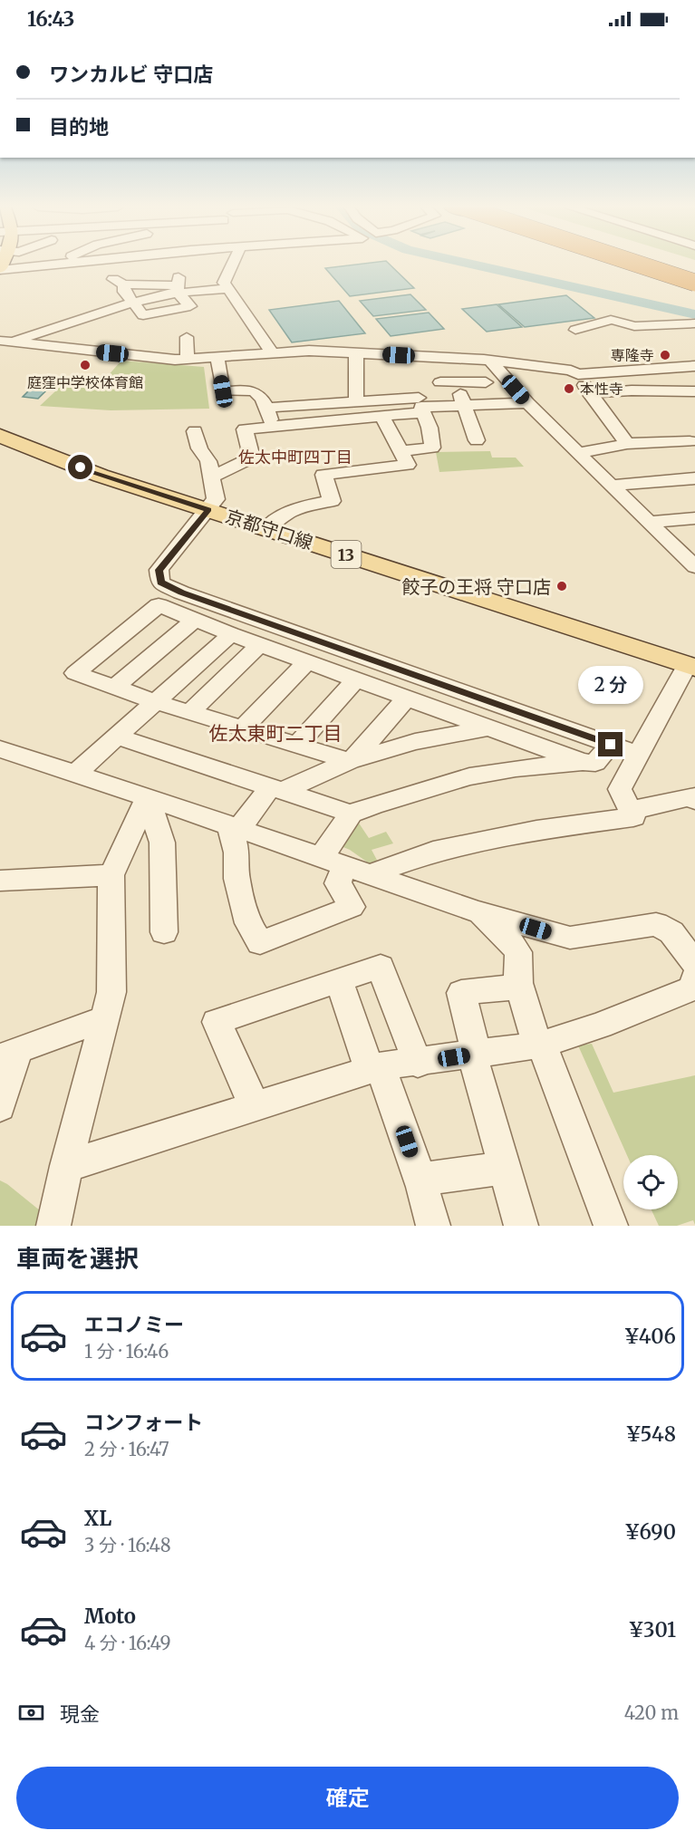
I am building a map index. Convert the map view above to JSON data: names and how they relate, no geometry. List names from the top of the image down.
{
  "streets": {
    "main road": ["京都守口線", "13"]
  },
  "districts": ["佐太中町四丁目", "佐太東町二丁目"],
  "places": [
    "専隆寺",
    "庭窪中学校体育館",
    "本性寺",
    "餃子の王将 守口店"
  ],
  "page": {
    "status": "16:43",
    "banner": ["ワンカルビ 守口店", "目的地"],
    "bubble": "2 分",
    "heading": "車両を選択",
    "list": [
      {
        "name": "エコノミー",
        "note": "1 分 · 16:46",
        "value": "¥406"
      },
      {
        "name": "コンフォート",
        "note": "2 分 · 16:47",
        "value": "¥548"
      },
      {
        "name": "XL",
        "note": "3 分 · 16:48",
        "value": "¥690"
      },
      {
        "name": "Moto",
        "note": "4 分 · 16:49",
        "value": "¥301"
      }
    ],
    "pay": ["現金", "420 m"],
    "buttons": "確定"
  }
}
